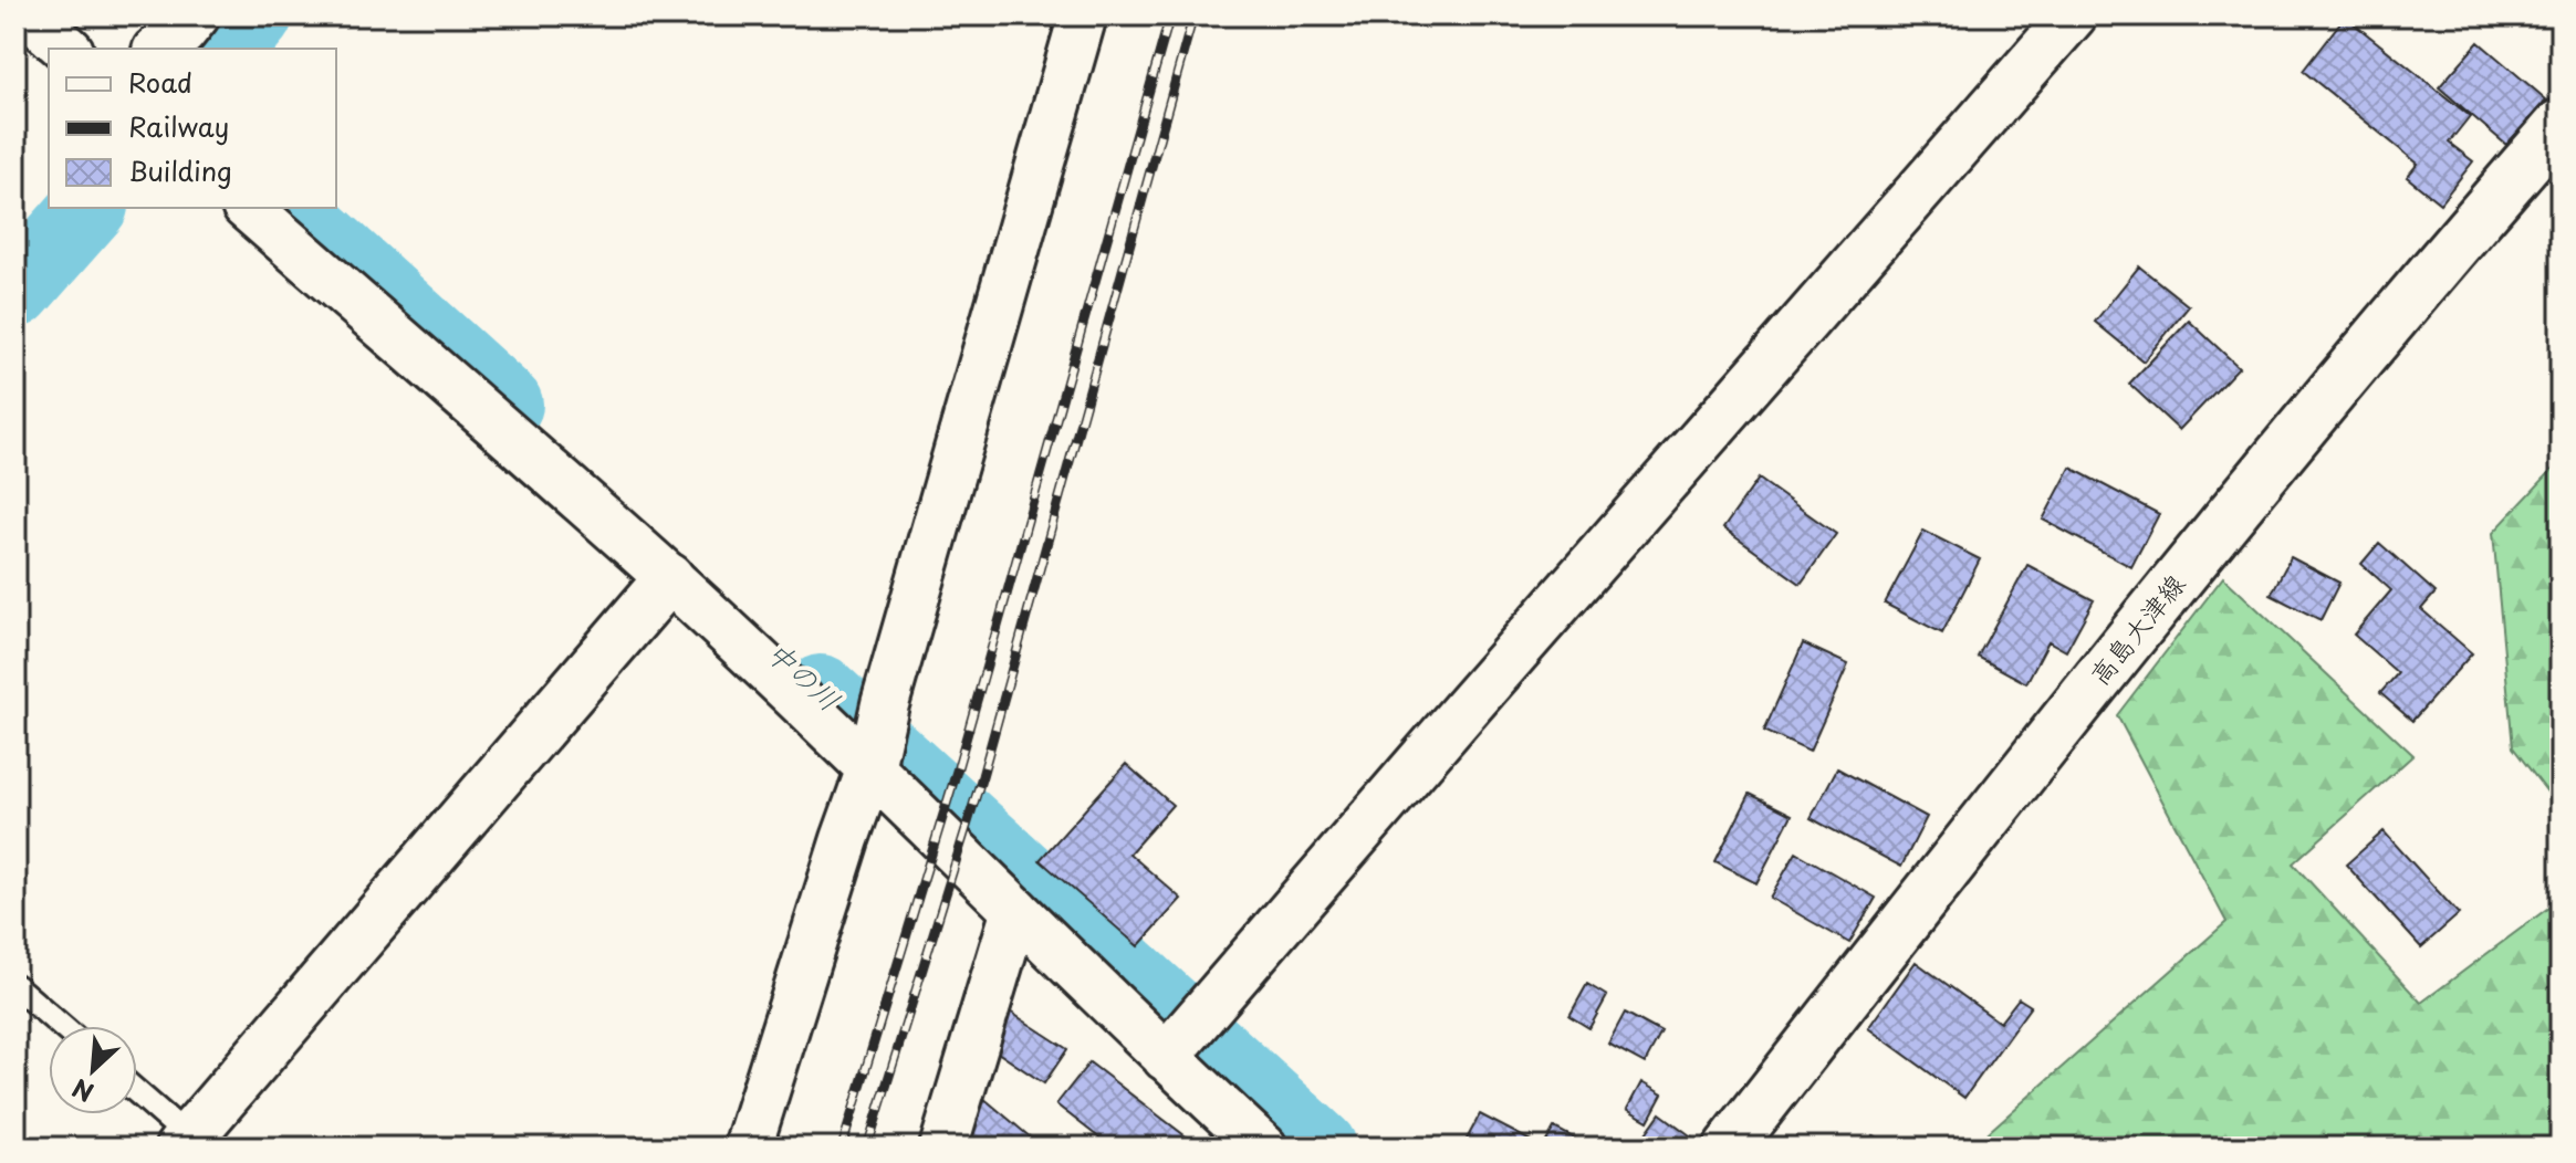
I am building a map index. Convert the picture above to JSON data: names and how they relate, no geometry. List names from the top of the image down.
{
  "streets": {
    "main road": ["高島大津線"]
  },
  "water": ["中の川"],
  "legend": ["Road", "Railway", "Building"],
  "north": "bottom left"
}
